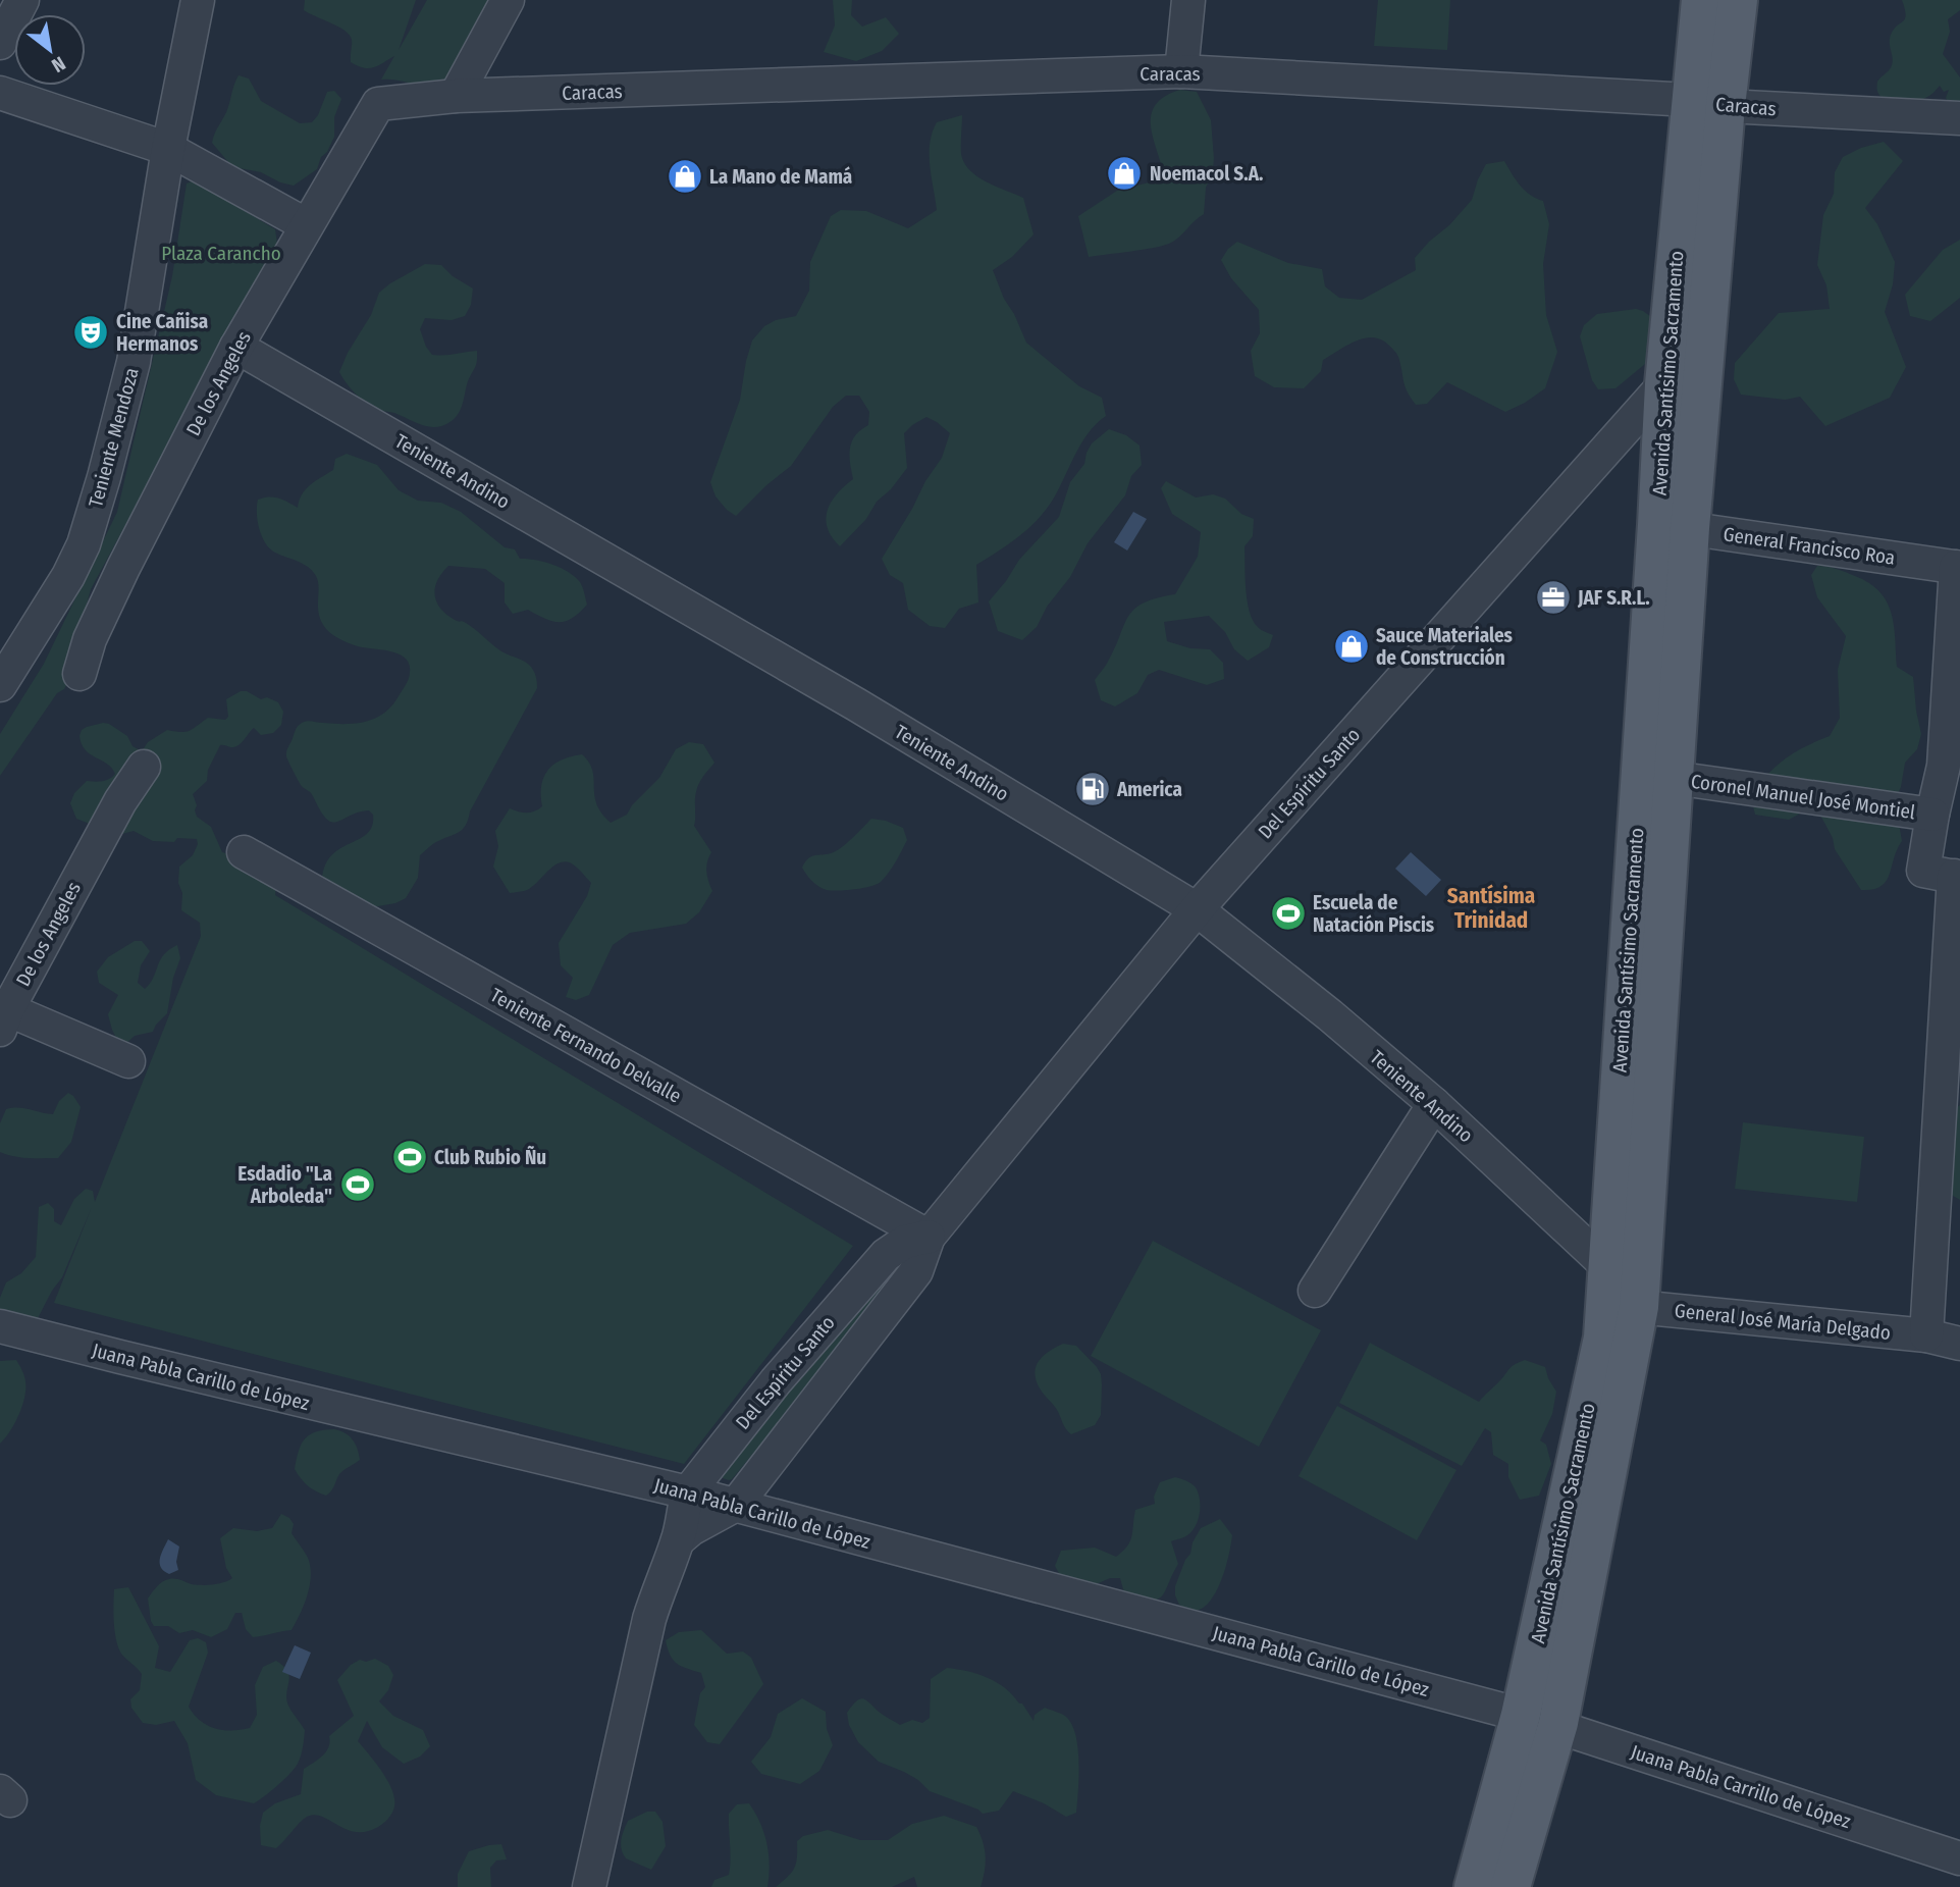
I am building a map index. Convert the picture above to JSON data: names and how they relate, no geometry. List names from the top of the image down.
{
  "streets": {
    "main road": ["Avenida Santísimo Sacramento"],
    "street": [
      "Caracas",
      "De los Angeles",
      "Teniente Mendoza",
      "Teniente Andino",
      "General Francisco Roa",
      "Del Espíritu Santo",
      "Coronel Manuel José Montiel",
      "Teniente Fernando Delvalle",
      "General José María Delgado",
      "Juana Pabla Carillo de López",
      "Juana Pabla Carrillo de López"
    ]
  },
  "crossings": [
    ["Caracas", "Avenida Santísimo Sacramento"],
    ["Caracas", "De los Angeles"],
    ["Avenida Santísimo Sacramento", "Teniente Andino"],
    ["Avenida Santísimo Sacramento", "General Francisco Roa"],
    ["Avenida Santísimo Sacramento", "Del Espíritu Santo"],
    ["Avenida Santísimo Sacramento", "Coronel Manuel José Montiel"],
    ["Avenida Santísimo Sacramento", "General José María Delgado"],
    ["Avenida Santísimo Sacramento", "Juana Pabla Carillo de López"],
    ["Avenida Santísimo Sacramento", "Juana Pabla Carrillo de López"],
    ["De los Angeles", "Teniente Andino"],
    ["Teniente Andino", "Del Espíritu Santo"],
    ["Del Espíritu Santo", "Teniente Fernando Delvalle"],
    ["Del Espíritu Santo", "Juana Pabla Carillo de López"],
    ["Juana Pabla Carillo de López", "Juana Pabla Carrillo de López"]
  ],
  "districts": ["Santísima Trinidad"],
  "parks": ["Plaza Carancho"],
  "places": {
    "shop": ["Noemacol S.A.", "La Mano de Mamá", "Sauce Materiales de Construcción"],
    "theatre": ["Cine Cañisa Hermanos"],
    "office": ["JAF S.R.L."],
    "fuel station": ["America"],
    "sports": ["Escuela de Natación Piscis", "Club Rubio Ñu", "Esdadio \"La Arboleda\""]
  },
  "north": "bottom right"
}
